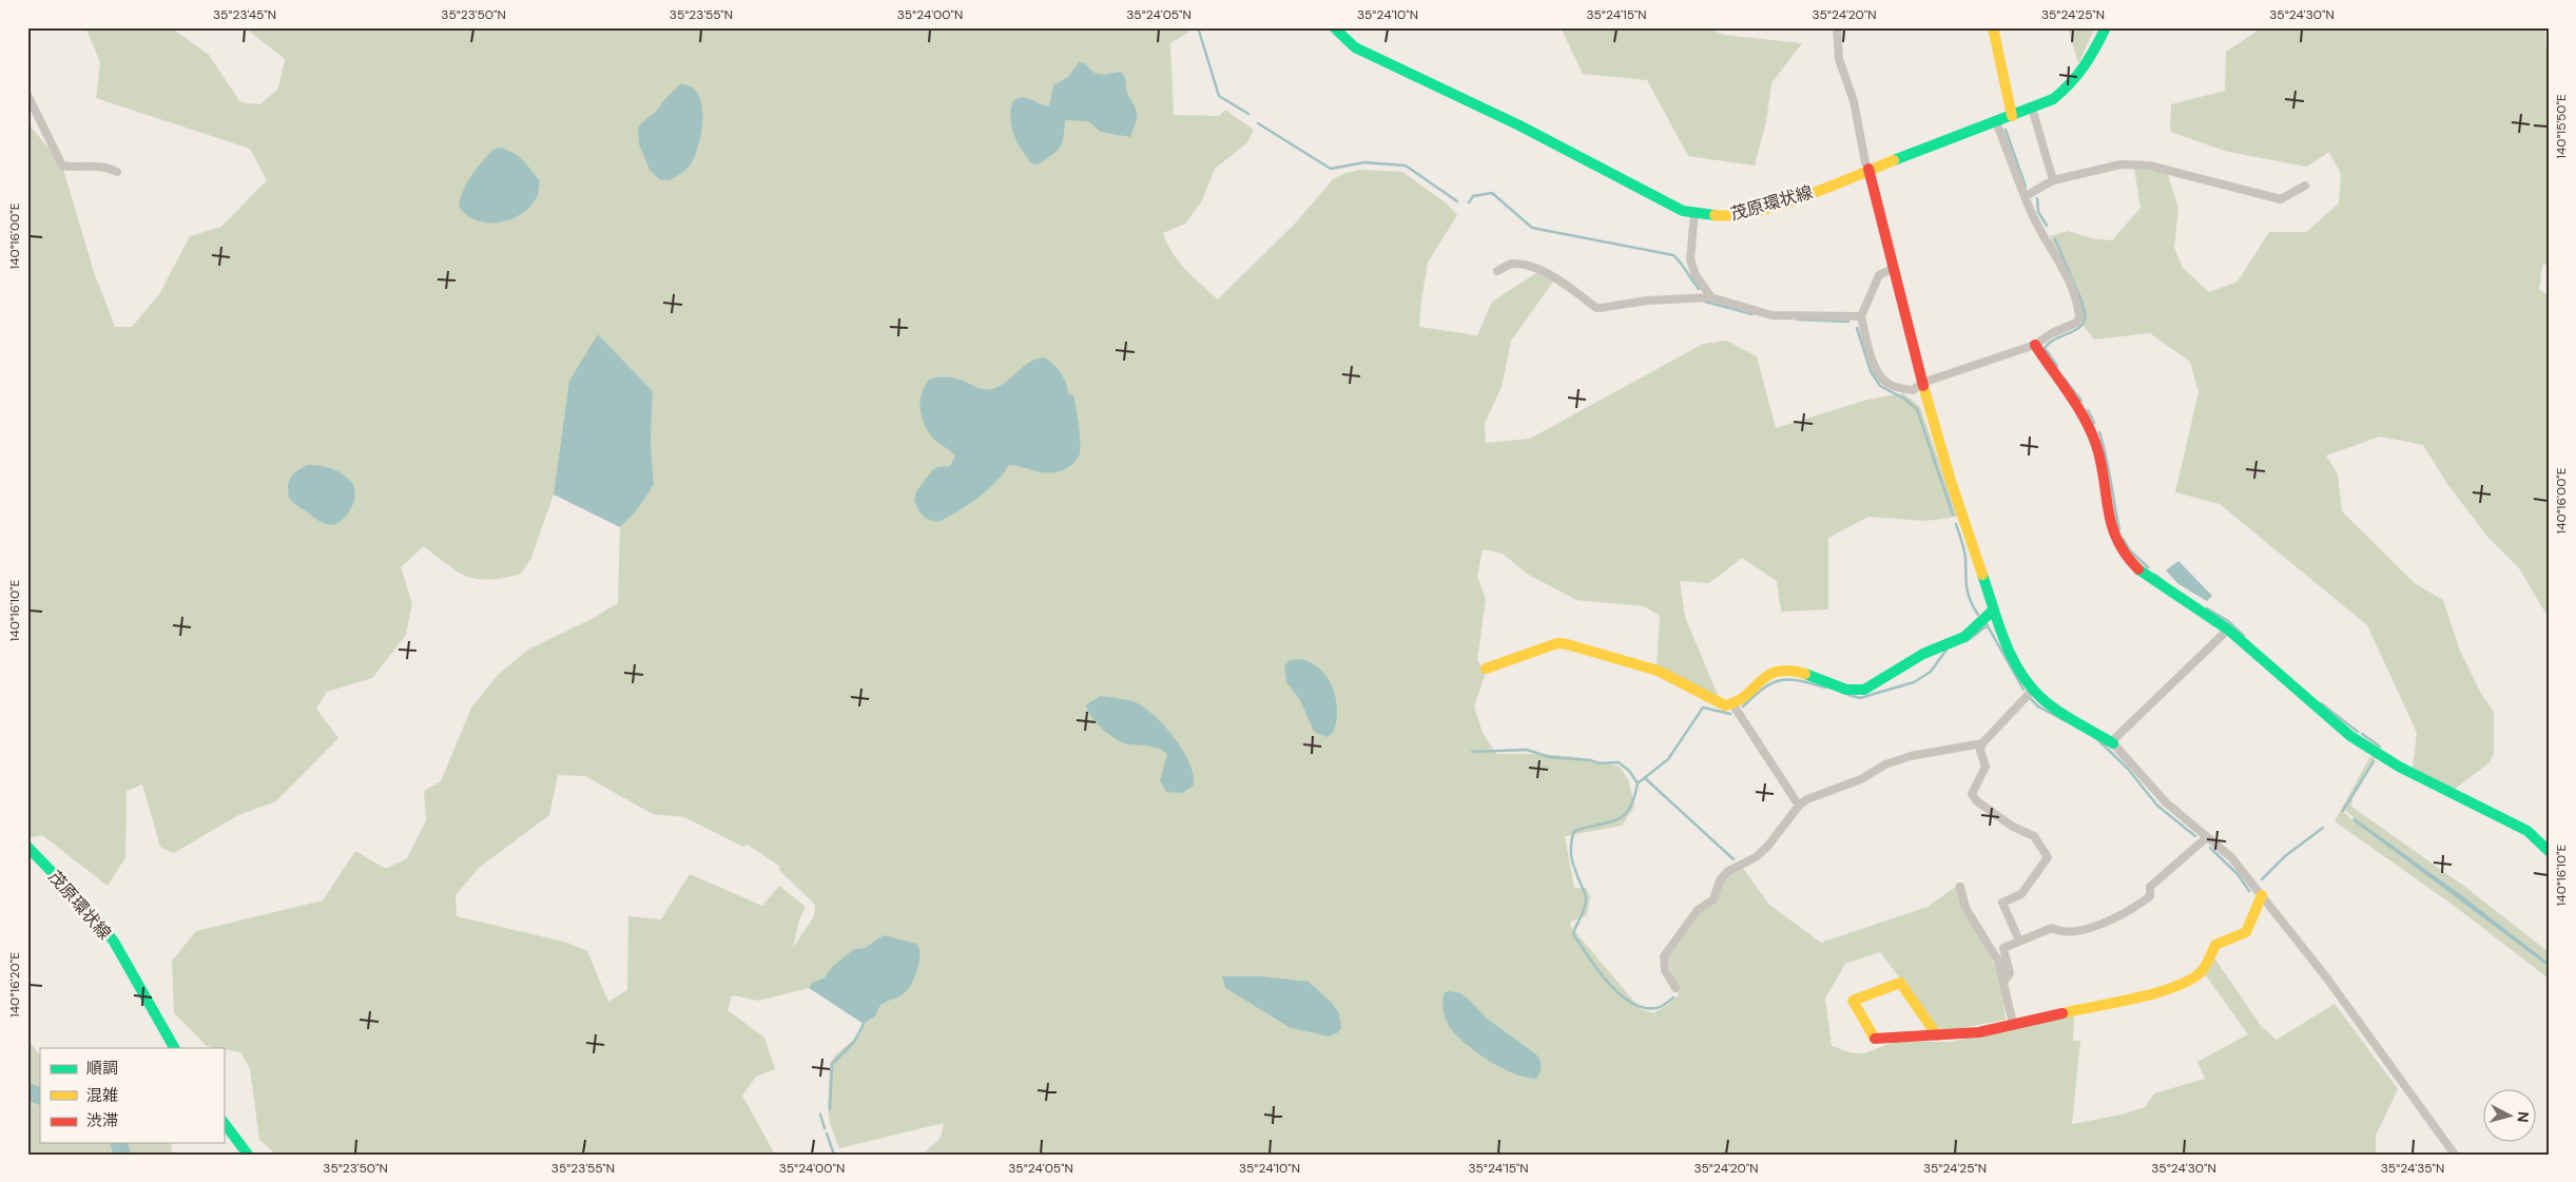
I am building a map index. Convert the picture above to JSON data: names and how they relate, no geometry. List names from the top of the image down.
{
  "streets": {
    "street": ["茂原環状線"]
  },
  "legend": ["順調", "混雑", "渋滞"],
  "north": "right",
  "coordinates": [
    "35°23'45\"N",
    "35°23'50\"N",
    "35°23'55\"N",
    "35°24'00\"N",
    "35°24'05\"N",
    "35°24'10\"N",
    "35°24'15\"N",
    "35°24'20\"N",
    "35°24'25\"N",
    "35°24'30\"N",
    "140°15'50\"E",
    "140°16'00\"E",
    "140°16'10\"E",
    "140°16'20\"E",
    "35°24'35\"N"
  ]
}
